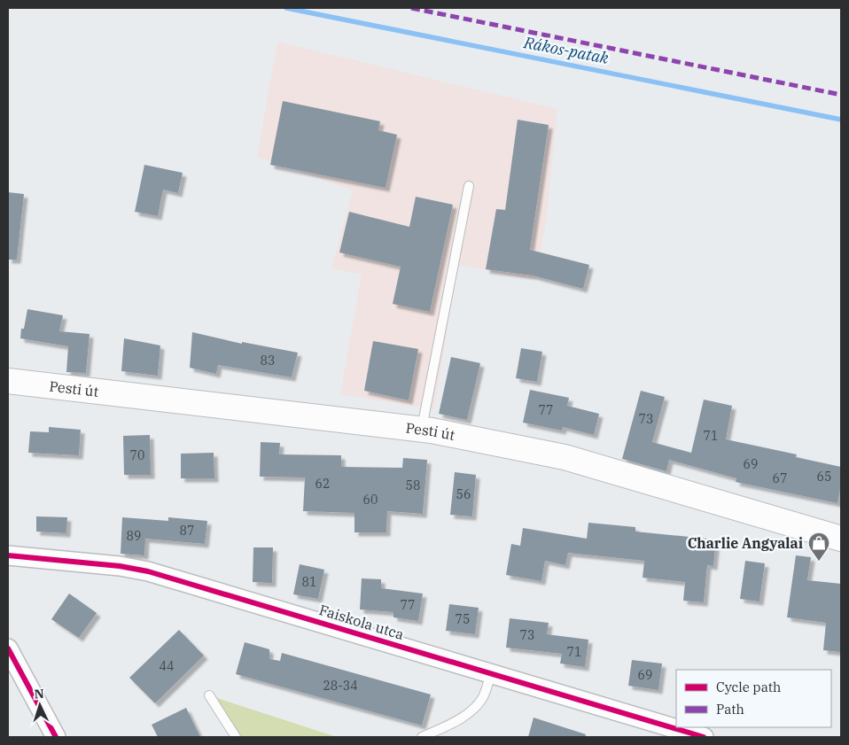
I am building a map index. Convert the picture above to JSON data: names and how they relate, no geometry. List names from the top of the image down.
{
  "streets": {
    "main road": ["Pesti út"],
    "street": ["Faiskola utca"]
  },
  "water": ["Rákos-patak"],
  "places": {
    "shop": ["Charlie Angyalai"]
  },
  "house_numbers": [
    "83",
    "77",
    "73",
    "71",
    "70",
    "69",
    "65",
    "67",
    "62",
    "58",
    "56",
    "60",
    "87",
    "89",
    "81",
    "77",
    "75",
    "73",
    "71",
    "44",
    "69",
    "28-34"
  ],
  "legend": ["Cycle path", "Path"],
  "north": "top"
}
